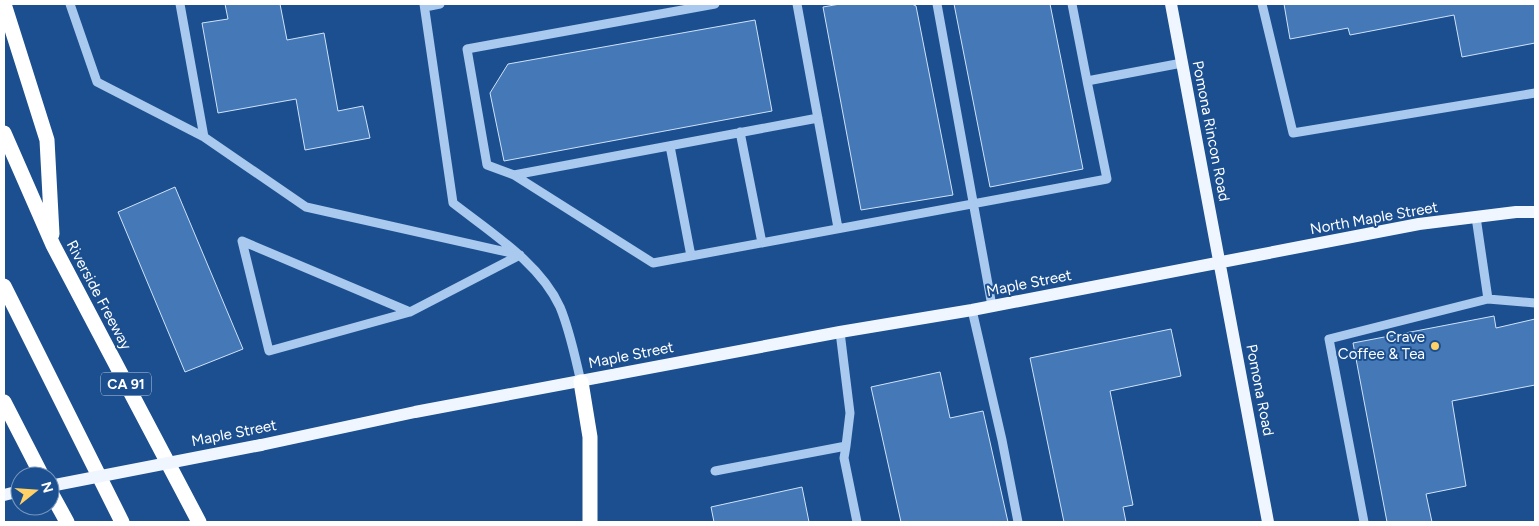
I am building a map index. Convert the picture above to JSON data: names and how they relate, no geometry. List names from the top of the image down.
{
  "streets": {
    "highway": ["Riverside Freeway", "CA 91"],
    "main road": [
      "Pomona Rincon Road",
      "North Maple Street",
      "Maple Street",
      "Pomona Road"
    ]
  },
  "crossings": [
    ["Pomona Rincon Road", "North Maple Street"],
    ["Pomona Rincon Road", "Maple Street"],
    ["Pomona Rincon Road", "Pomona Road"],
    ["North Maple Street", "Maple Street"],
    ["North Maple Street", "Pomona Road"],
    ["Maple Street", "Pomona Road"]
  ],
  "places": ["Crave Coffee & Tea"],
  "north": "right"
}
